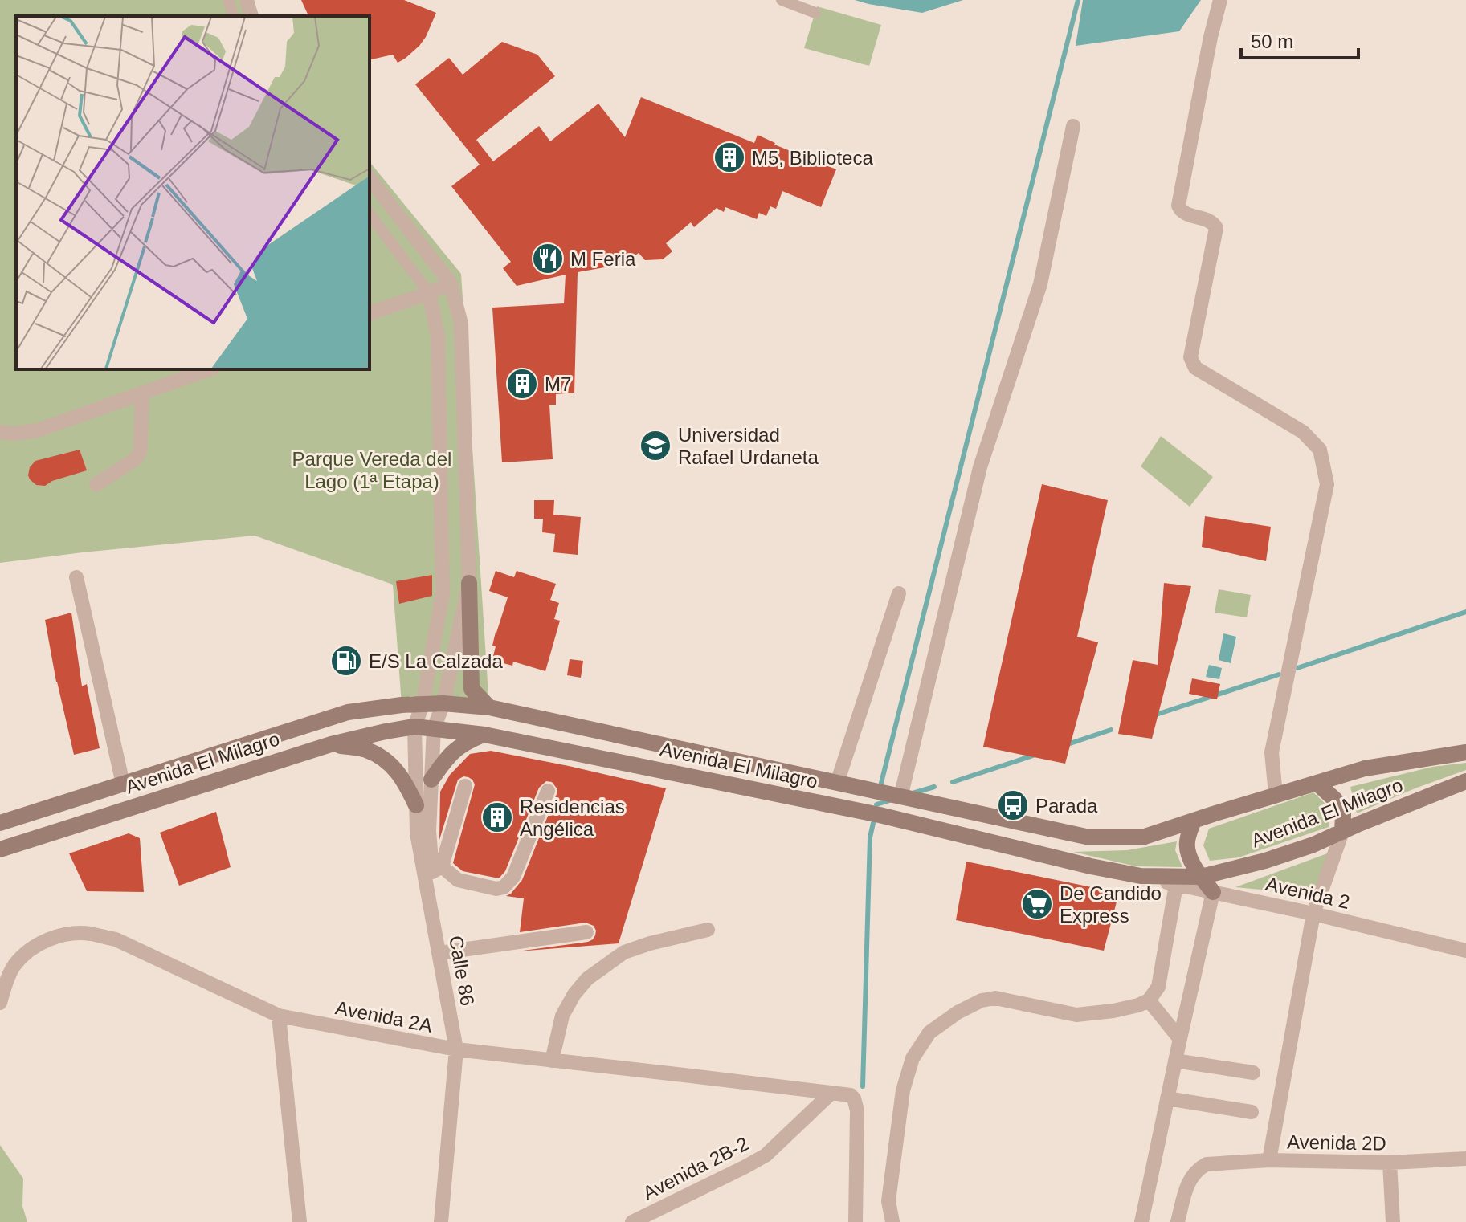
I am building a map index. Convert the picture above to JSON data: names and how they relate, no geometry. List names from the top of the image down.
{
  "streets": {
    "main road": ["Avenida El Milagro"],
    "street": [
      "Avenida 2",
      "Calle 86",
      "Avenida 2A",
      "Avenida 2D",
      "Avenida 2B-2"
    ]
  },
  "crossings": [
    ["Avenida El Milagro", "Avenida 2"],
    ["Avenida El Milagro", "Calle 86"],
    ["Calle 86", "Avenida 2A"],
    ["Avenida 2A", "Avenida 2B-2"]
  ],
  "parks": ["Parque Vereda del Lago (1ª Etapa)"],
  "places": {
    "building": ["M5, Biblioteca", "M7", "Residencias Angélica"],
    "restaurant": ["M Feria"],
    "school or university": ["Universidad Rafael Urdaneta"],
    "fuel station": ["E/S La Calzada"],
    "bus stop": ["Parada"],
    "supermarket": ["De Candido Express"]
  },
  "scale_bar": "50 m"
}
